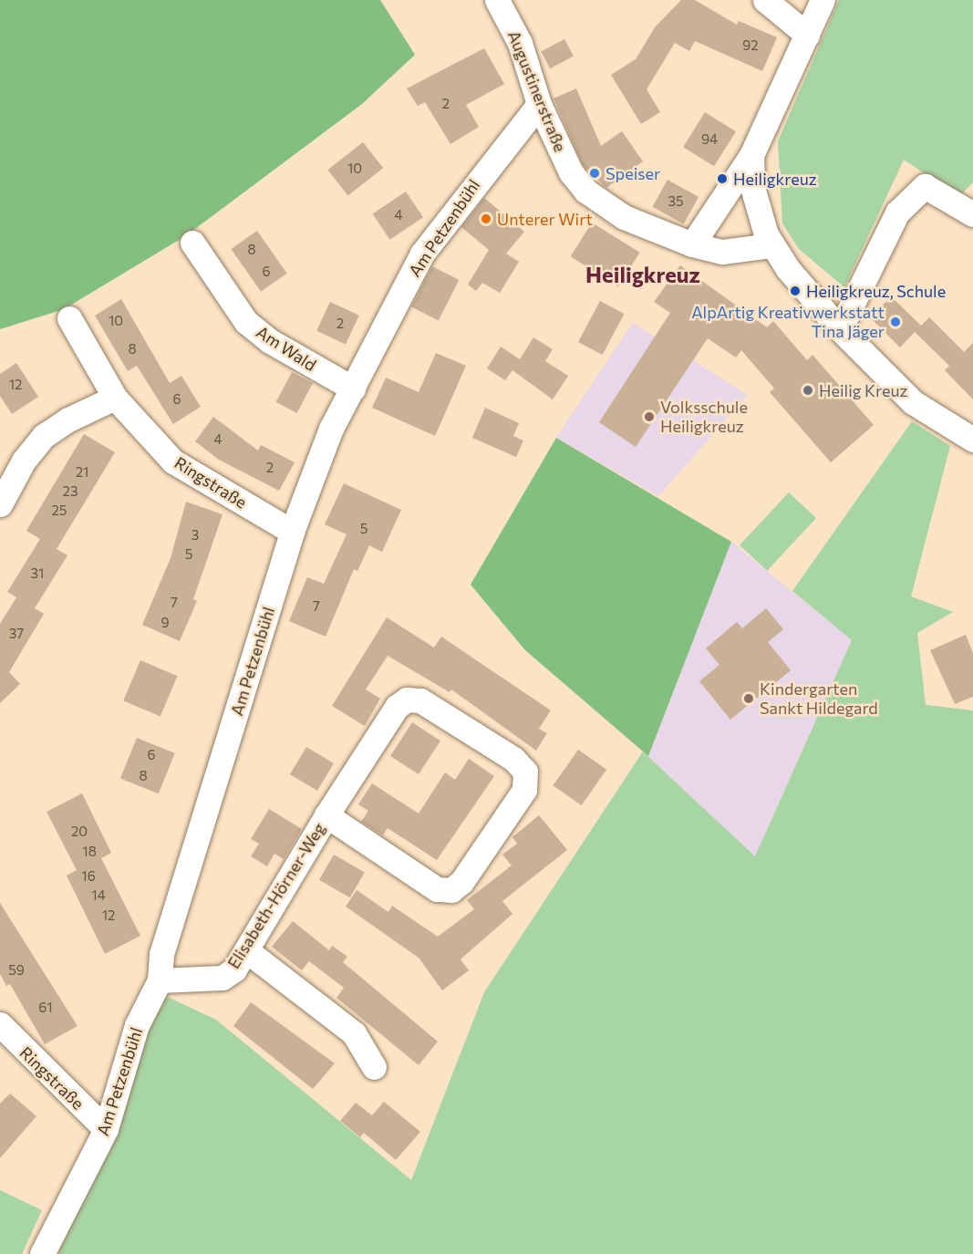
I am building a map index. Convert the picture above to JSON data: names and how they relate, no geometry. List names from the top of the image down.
{
  "streets": {
    "street": [
      "Augustinerstraße",
      "Am Petzenbühl",
      "Am Wald",
      "Ringstraße",
      "Elisabeth-Hörner-Weg"
    ]
  },
  "crossings": [
    ["Augustinerstraße", "Am Petzenbühl"],
    ["Am Petzenbühl", "Am Wald"],
    ["Am Petzenbühl", "Ringstraße"],
    ["Am Petzenbühl", "Elisabeth-Hörner-Weg"]
  ],
  "districts": ["Heiligkreuz"],
  "places": [
    "Speiser",
    "Heiligkreuz",
    "Unterer Wirt",
    "Heiligkreuz, Schule",
    "AlpArtig Kreativwerkstatt Tina Jäger",
    "Heilig Kreuz",
    "Volksschule Heiligkreuz",
    "Kindergarten Sankt Hildegard"
  ],
  "house_numbers": [
    "92",
    "2",
    "94",
    "10",
    "35",
    "4",
    "8",
    "6",
    "10",
    "2",
    "8",
    "12",
    "6",
    "4",
    "2",
    "21",
    "23",
    "25",
    "5",
    "3",
    "5",
    "31",
    "7",
    "7",
    "9",
    "37",
    "6",
    "8",
    "20",
    "18",
    "16",
    "14",
    "12",
    "59",
    "61"
  ]
}
